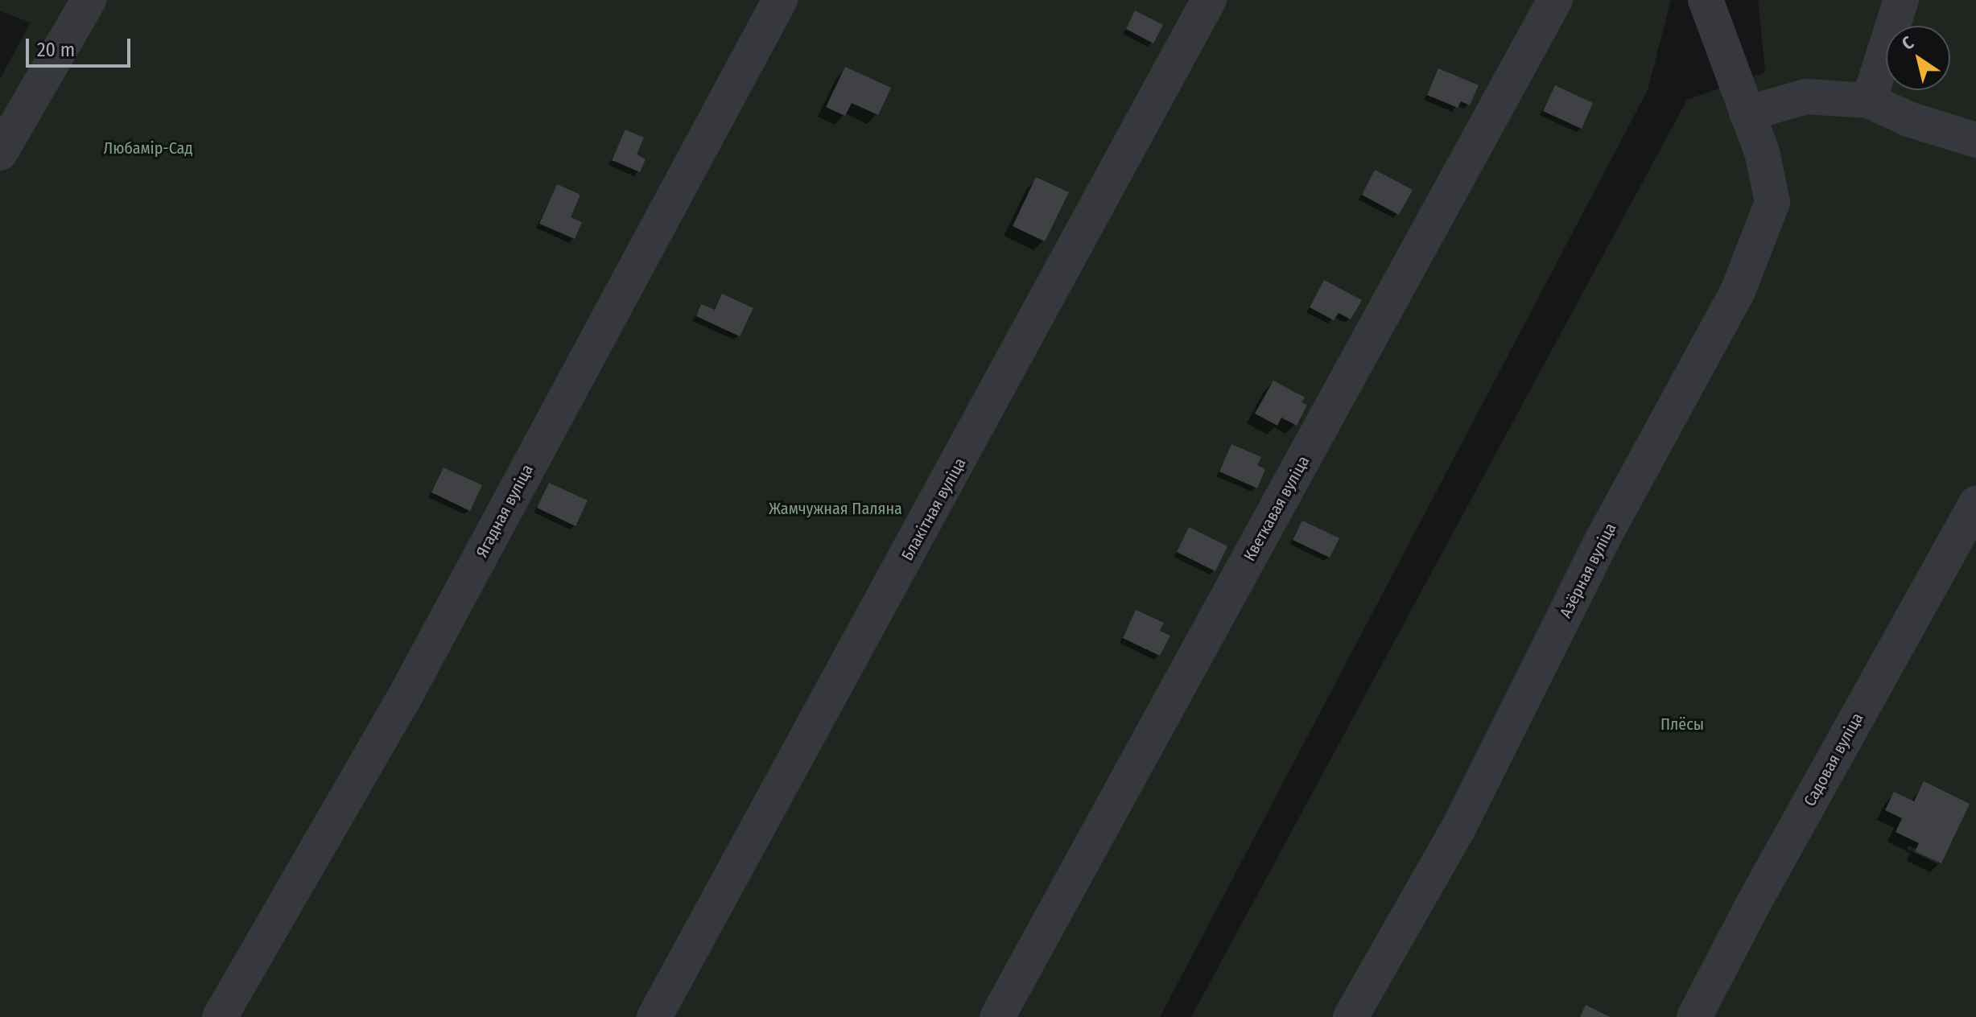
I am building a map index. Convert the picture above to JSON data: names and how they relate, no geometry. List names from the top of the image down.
{
  "streets": {
    "street": [
      "Кветкавая вуліца",
      "Блакітная вуліца",
      "Ягадная вуліца",
      "Азёрная вуліца",
      "Садовая вуліца"
    ]
  },
  "parks": ["Любамір-Сад", "Жамчужная Паляна", "Плёсы"],
  "scale_bar": "20 m",
  "north": "top left"
}
